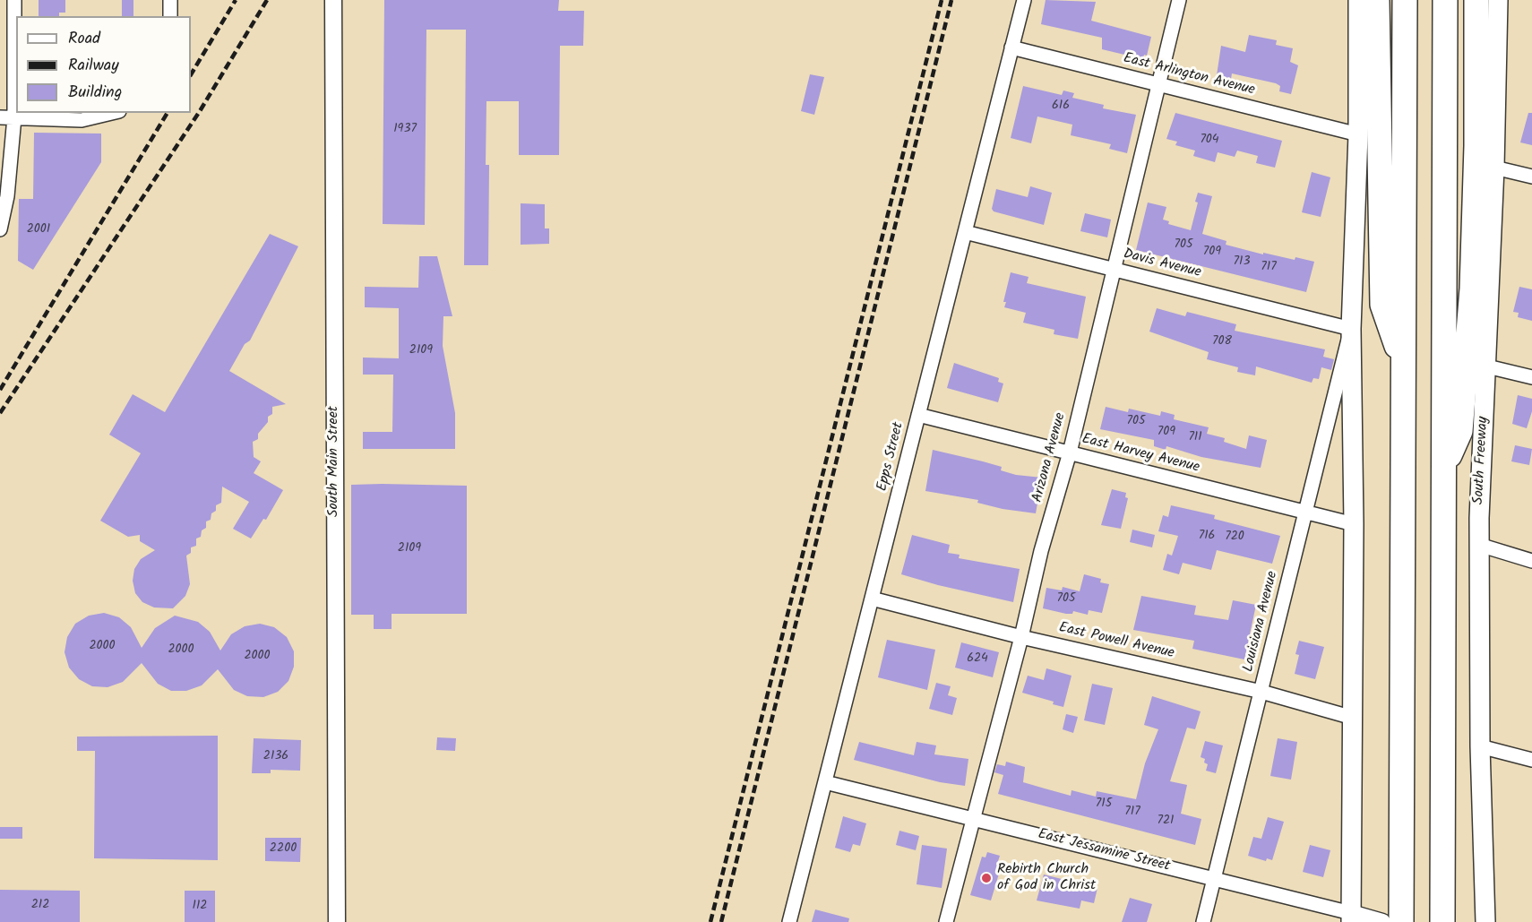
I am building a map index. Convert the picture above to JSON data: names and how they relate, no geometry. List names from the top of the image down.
{
  "streets": {
    "main road": ["South Freeway"],
    "street": [
      "East Arlington Avenue",
      "Davis Avenue",
      "East Harvey Avenue",
      "Epps Street",
      "Arizona Avenue",
      "South Main Street",
      "Louisiana Avenue",
      "East Powell Avenue",
      "East Jessamine Street"
    ]
  },
  "crossings": [
    ["East Arlington Avenue", "Epps Street"],
    ["East Arlington Avenue", "Arizona Avenue"],
    ["Davis Avenue", "Epps Street"],
    ["Davis Avenue", "Arizona Avenue"],
    ["Davis Avenue", "Louisiana Avenue"],
    ["East Harvey Avenue", "Epps Street"],
    ["East Harvey Avenue", "Arizona Avenue"],
    ["East Harvey Avenue", "Louisiana Avenue"],
    ["Epps Street", "East Powell Avenue"],
    ["Epps Street", "East Jessamine Street"],
    ["Arizona Avenue", "East Powell Avenue"],
    ["Arizona Avenue", "East Jessamine Street"],
    ["Louisiana Avenue", "East Powell Avenue"],
    ["Louisiana Avenue", "East Jessamine Street"]
  ],
  "places": ["Rebirth Church of God in Christ"],
  "house_numbers": [
    "616",
    "1937",
    "704",
    "2001",
    "705",
    "709",
    "713",
    "717",
    "708",
    "2109",
    "705",
    "709",
    "711",
    "716",
    "720",
    "2109",
    "705",
    "2000",
    "2000",
    "2000",
    "624",
    "2136",
    "715",
    "717",
    "721",
    "2200",
    "212",
    "112"
  ],
  "legend": ["Road", "Railway", "Building"]
}
